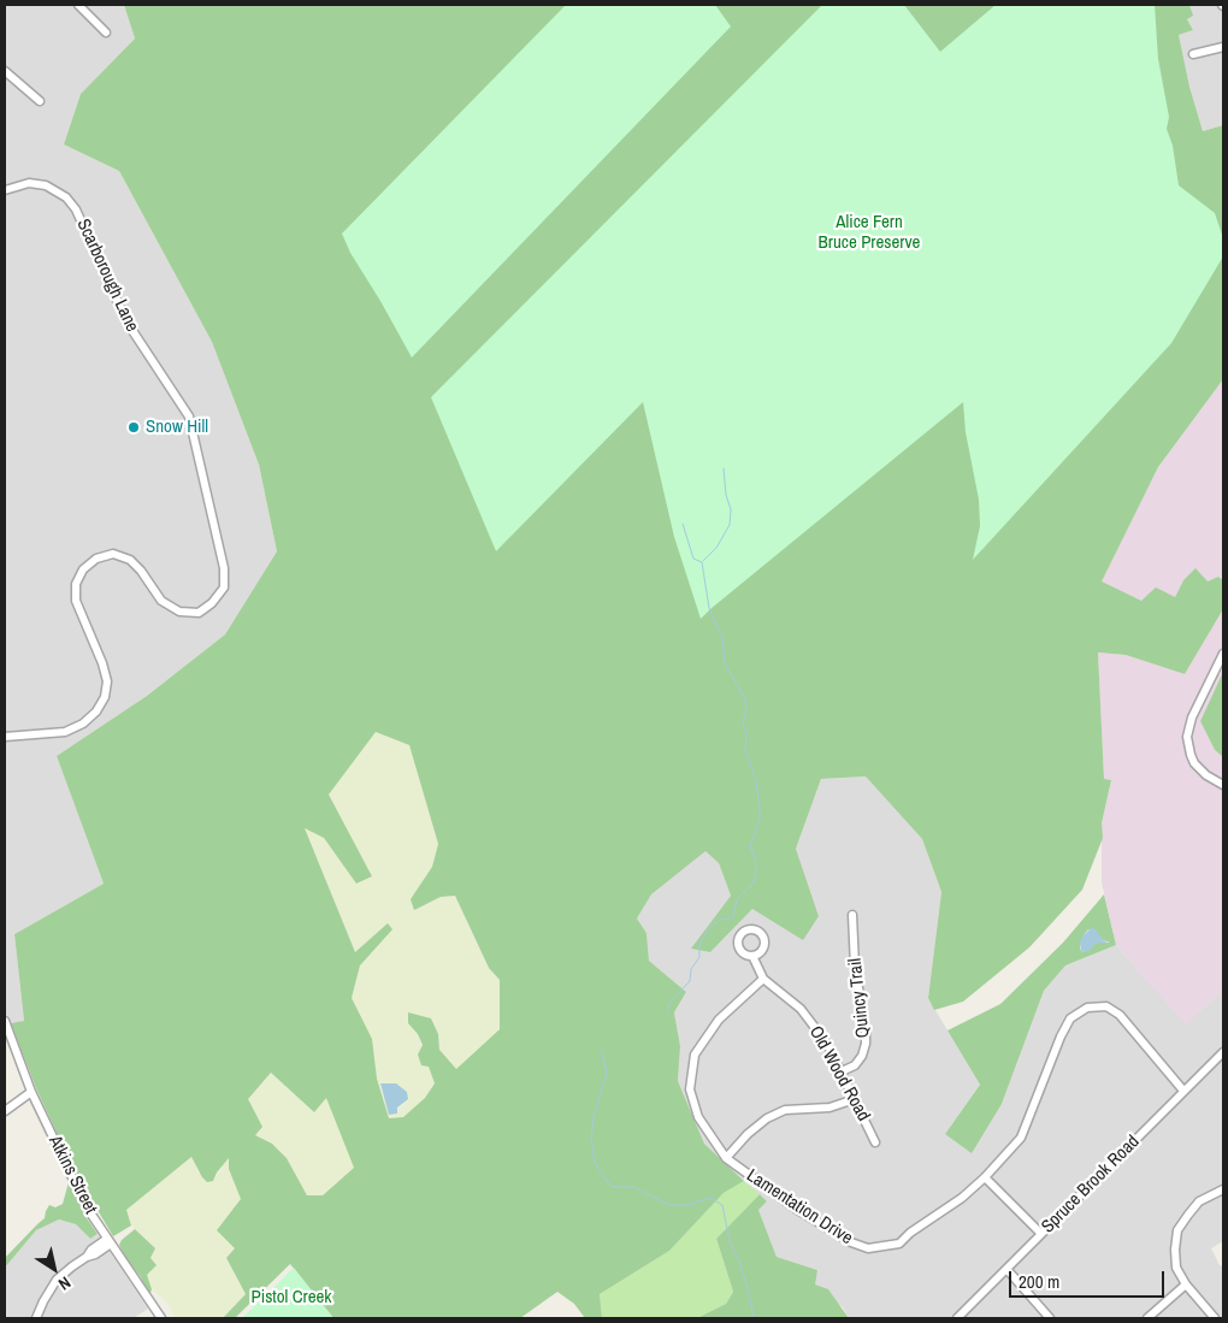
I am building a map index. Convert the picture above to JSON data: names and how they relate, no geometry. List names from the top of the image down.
{
  "streets": {
    "street": [
      "Scarborough Lane",
      "Quincy Trail",
      "Old Wood Road",
      "Atkins Street",
      "Spruce Brook Road",
      "Lamentation Drive"
    ]
  },
  "crossings": [
    ["Quincy Trail", "Old Wood Road"],
    ["Old Wood Road", "Lamentation Drive"],
    ["Spruce Brook Road", "Lamentation Drive"]
  ],
  "parks": ["Alice Fern Bruce Preserve", "Pistol Creek"],
  "places": ["Snow Hill"],
  "scale_bar": "200 m",
  "north": "bottom right"
}
